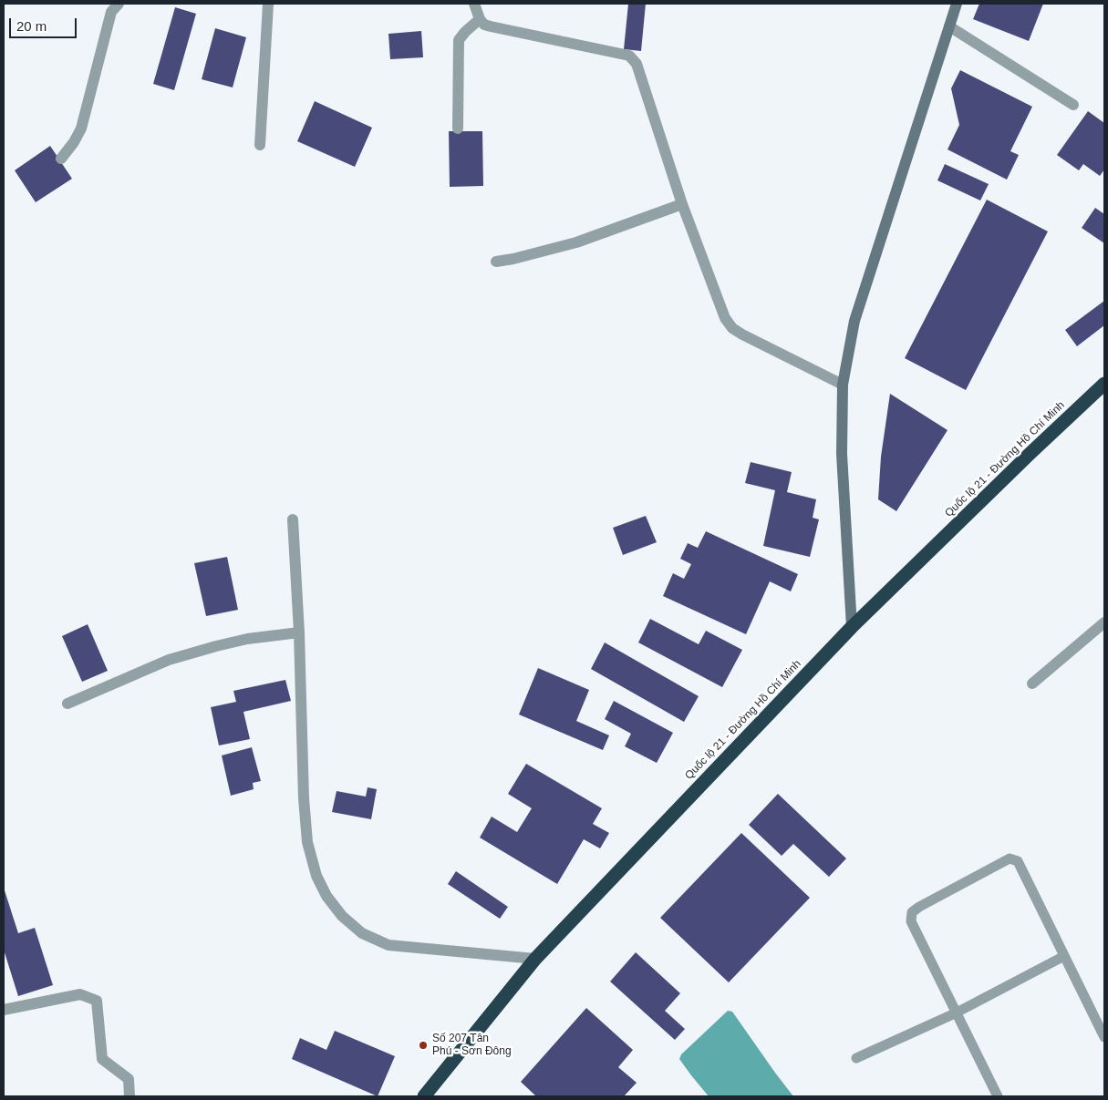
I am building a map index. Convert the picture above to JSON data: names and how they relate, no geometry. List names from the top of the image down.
{
  "streets": {
    "highway": ["Quốc lộ 21 - Đường Hồ Chí Minh"]
  },
  "places": ["Số 207 Tân Phú - Sơn Đông"],
  "scale_bar": "20 m"
}
